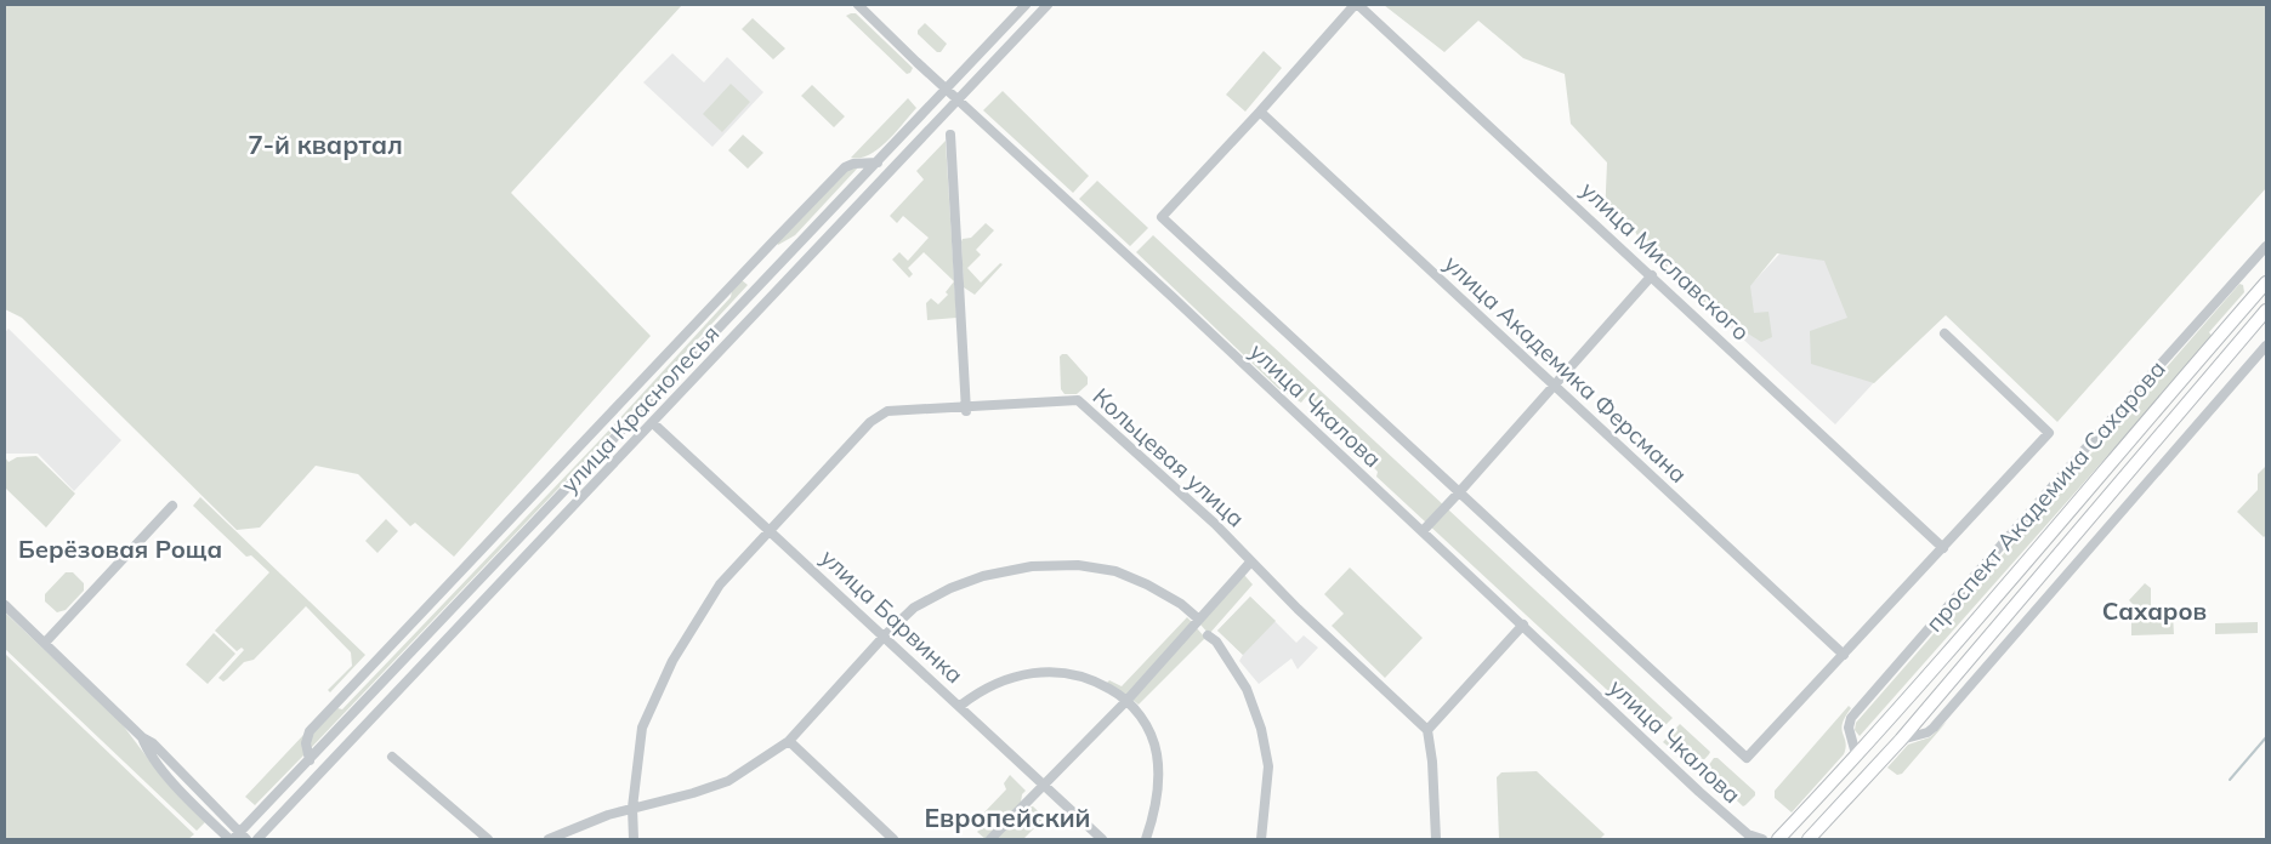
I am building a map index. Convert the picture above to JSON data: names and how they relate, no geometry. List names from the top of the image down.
{
  "streets": {
    "main road": ["проспект Академика Сахарова"],
    "street": [
      "улица Миславского",
      "улица Академика Ферсмана",
      "улица Чкалова",
      "улица Краснолесья",
      "Кольцевая улица",
      "улица Барвинка"
    ]
  },
  "crossings": [
    ["улица Академика Ферсмана", "улица Чкалова"],
    ["улица Чкалова", "улица Краснолесья"],
    ["улица Краснолесья", "улица Барвинка"],
    ["Кольцевая улица", "улица Барвинка"]
  ],
  "districts": [
    "7-й квартал",
    "Берёзовая Роща",
    "Сахаров",
    "Европейский"
  ]
}
